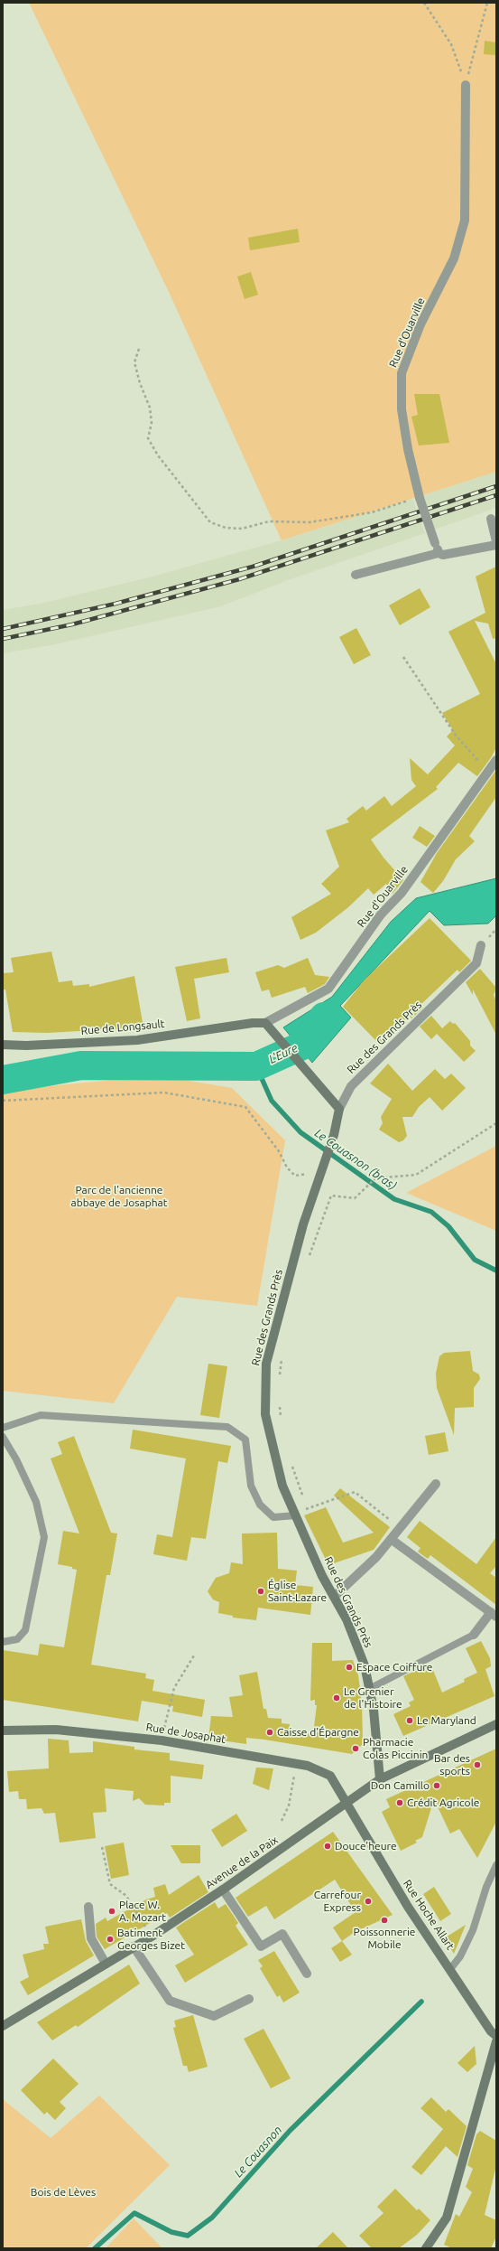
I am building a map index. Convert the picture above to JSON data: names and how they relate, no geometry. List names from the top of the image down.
{
  "streets": {
    "street": [
      "Rue d'Ouarville",
      "Rue de Longsault",
      "Rue des Grands Près",
      "Rue de Josaphat",
      "Avenue de la Paix",
      "Rue Hoche Allart"
    ]
  },
  "crossings": [
    ["Rue d'Ouarville", "Rue de Longsault"],
    ["Rue des Grands Près", "Avenue de la Paix"],
    ["Rue de Josaphat", "Avenue de la Paix"],
    ["Rue de Josaphat", "Rue Hoche Allart"],
    ["Avenue de la Paix", "Rue Hoche Allart"]
  ],
  "water": ["L'Eure", "Le Couasnon (bras)", "Le Couasnon"],
  "parks": ["Parc de l'ancienne abbaye de Josaphat", "Bois de Lèves"],
  "places": [
    "Église Saint-Lazare",
    "Espace Coiffure",
    "Le Grenier de l'Histoire",
    "Le Maryland",
    "Caisse d'Épargne",
    "Pharmacie Colas Piccinin",
    "Bar des sports",
    "Don Camillo",
    "Crédit Agricole",
    "Douce'heure",
    "Carrefour Express",
    "Place W. A. Mozart",
    "Poissonnerie Mobile",
    "Batiment Georges Bizet"
  ]
}
